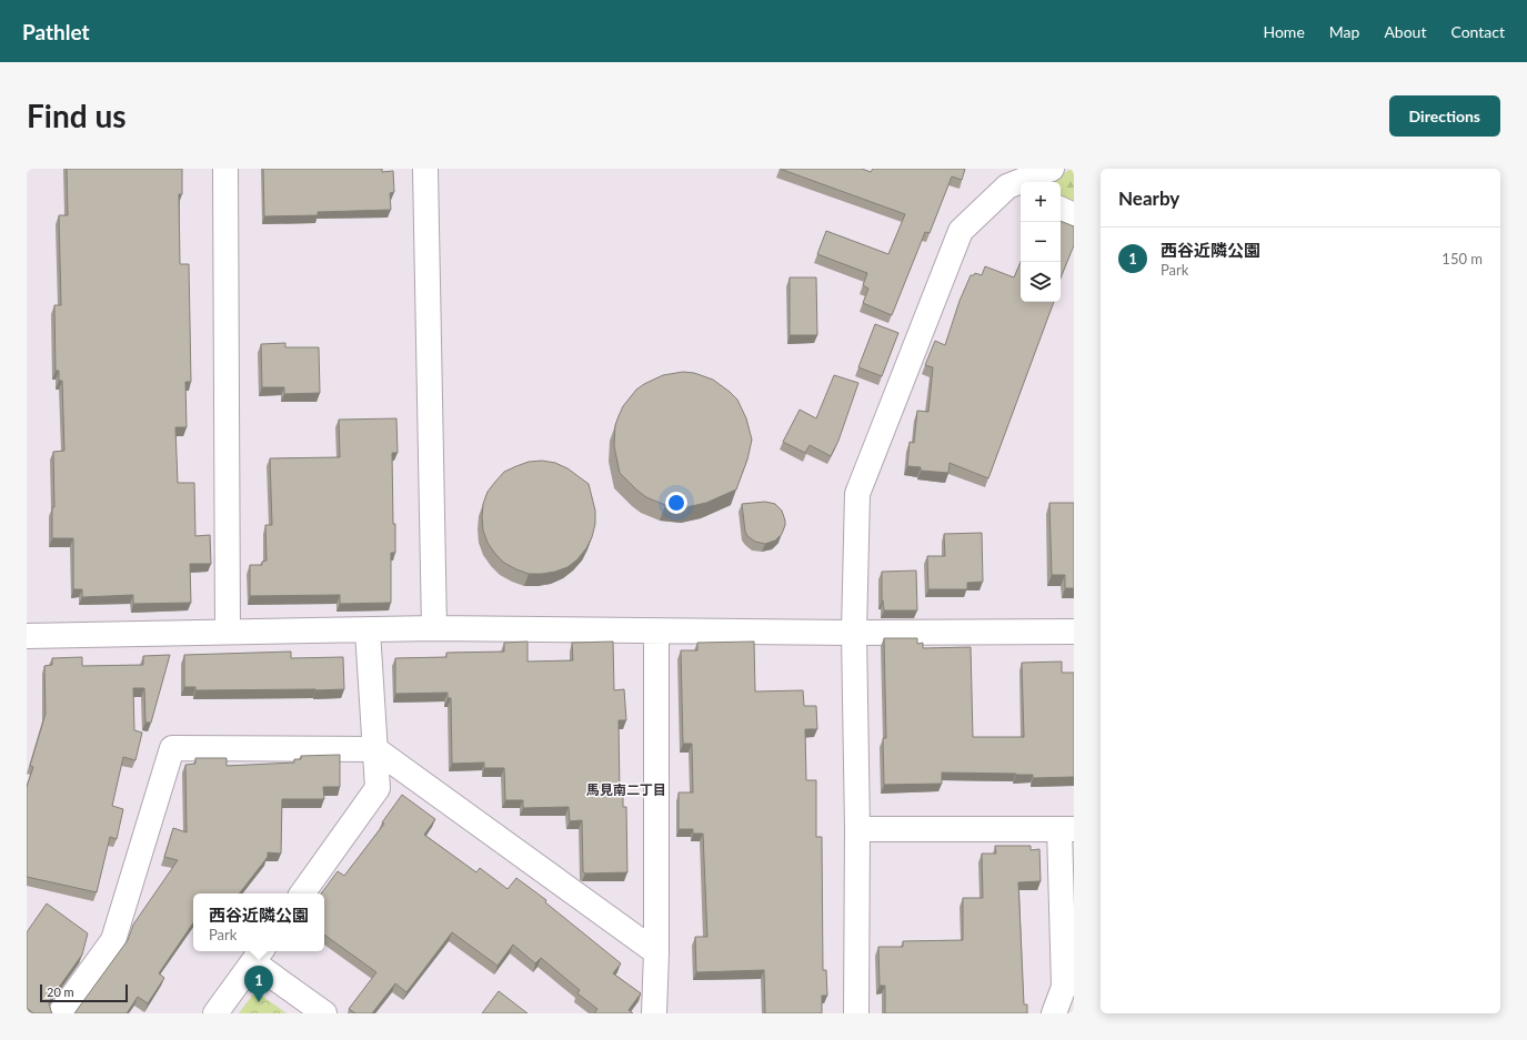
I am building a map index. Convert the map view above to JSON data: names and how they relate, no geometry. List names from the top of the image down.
{
  "districts": ["馬見南二丁目"],
  "scale_bar": "20 m",
  "page": {
    "header": "Pathlet",
    "nav": [
      "Home",
      "Map",
      "About",
      "Contact"
    ],
    "buttons": "Directions",
    "title": "Find us",
    "heading": "Nearby",
    "map_buttons": ["+", "−"],
    "list": [
      {
        "mark": "1",
        "name": "西谷近隣公園",
        "note": "Park",
        "value": "150 m"
      }
    ],
    "popup": ["西谷近隣公園", "Park"],
    "pins": "1",
    "scale": "20 m"
  }
}
